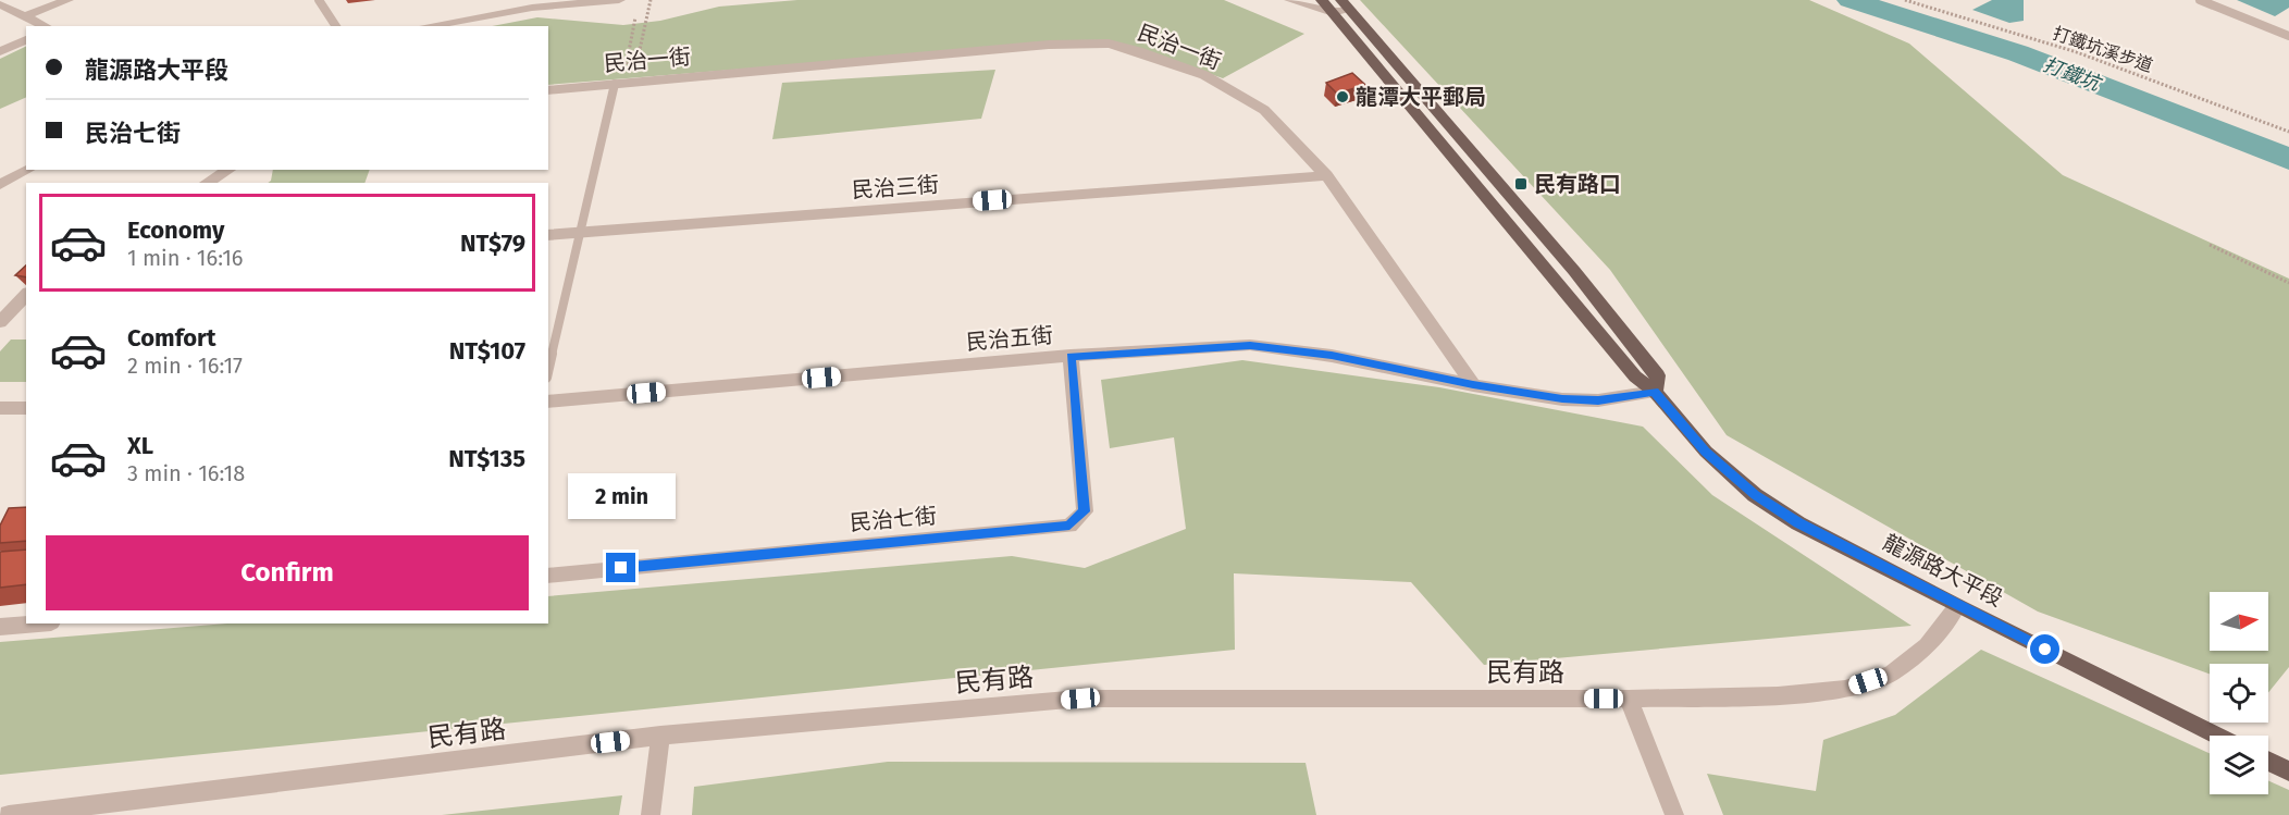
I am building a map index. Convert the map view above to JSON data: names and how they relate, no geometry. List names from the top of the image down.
{
  "streets": {
    "main road": ["龍源路大平段"],
    "street": [
      "民治一街",
      "民治三街",
      "民治五街",
      "民治七街",
      "民有路"
    ],
    "path": ["打鐵坑溪步道"]
  },
  "crossings": [
    ["民治一街", "民治三街"],
    ["民治一街", "民治五街"],
    ["民治五街", "民治七街"],
    ["龍源路大平段", "民有路"]
  ],
  "water": ["打鐵坑"],
  "places": {
    "other": ["龍潭大平郵局"],
    "transit": ["民有路口"]
  },
  "north": "right",
  "page": {
    "banner": ["龍源路大平段", "民治七街"],
    "list": [
      {
        "name": "Economy",
        "note": "1 min · 16:16",
        "value": "NT$79"
      },
      {
        "name": "Comfort",
        "note": "2 min · 16:17",
        "value": "NT$107"
      },
      {
        "name": "XL",
        "note": "3 min · 16:18",
        "value": "NT$135"
      }
    ],
    "bubble": "2 min",
    "buttons": "Confirm"
  }
}
